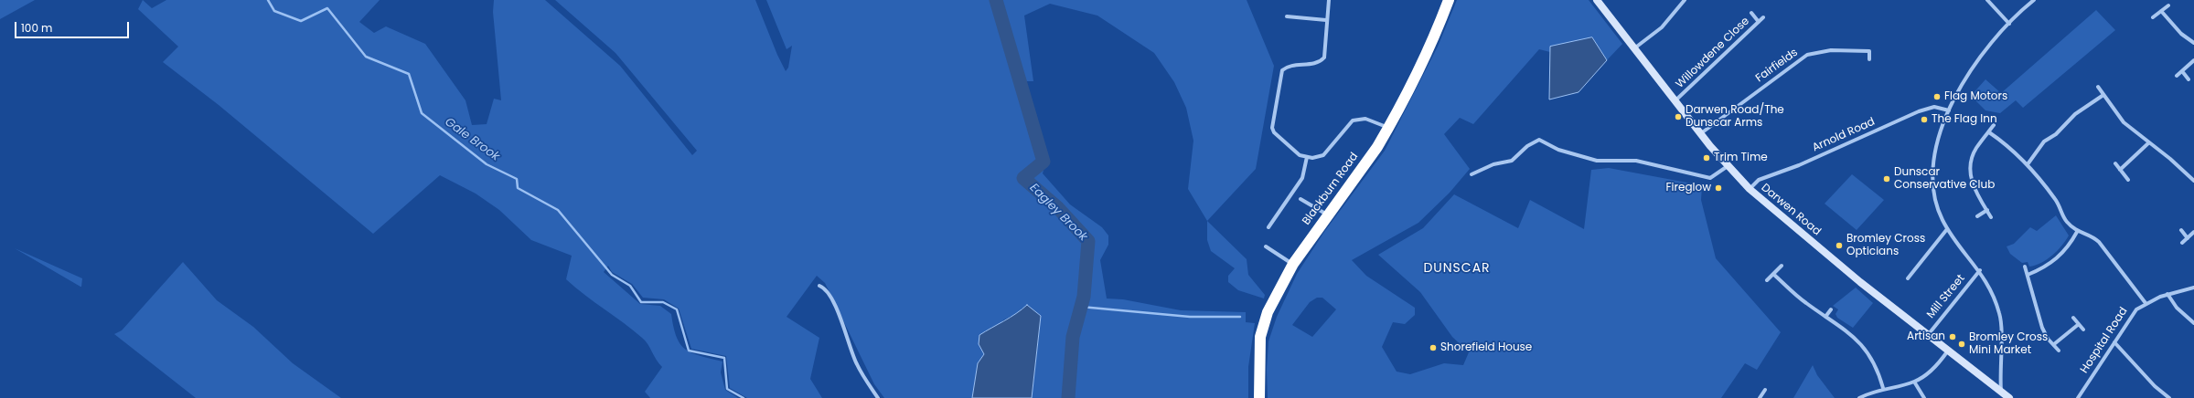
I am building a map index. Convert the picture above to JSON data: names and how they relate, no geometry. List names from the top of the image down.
{
  "streets": {
    "highway": ["Blackburn Road"],
    "main road": ["Darwen Road"],
    "street": [
      "Willowdene Close",
      "Fairfields",
      "Arnold Road",
      "Mill Street",
      "Hospital Road"
    ]
  },
  "crossings": [
    ["Willowdene Close", "Darwen Road"],
    ["Fairfields", "Darwen Road"],
    ["Arnold Road", "Darwen Road"],
    ["Darwen Road", "Mill Street"]
  ],
  "districts": ["DUNSCAR"],
  "water": ["Gale Brook", "Eagley Brook"],
  "places": [
    "Flag Motors",
    "Darwen Road/The Dunscar Arms",
    "The Flag Inn",
    "Trim Time",
    "Dunscar Conservative Club",
    "Fireglow",
    "Bromley Cross Opticians",
    "Artisan",
    "Bromley Cross Mini Market",
    "Shorefield House"
  ],
  "scale_bar": "100 m"
}
